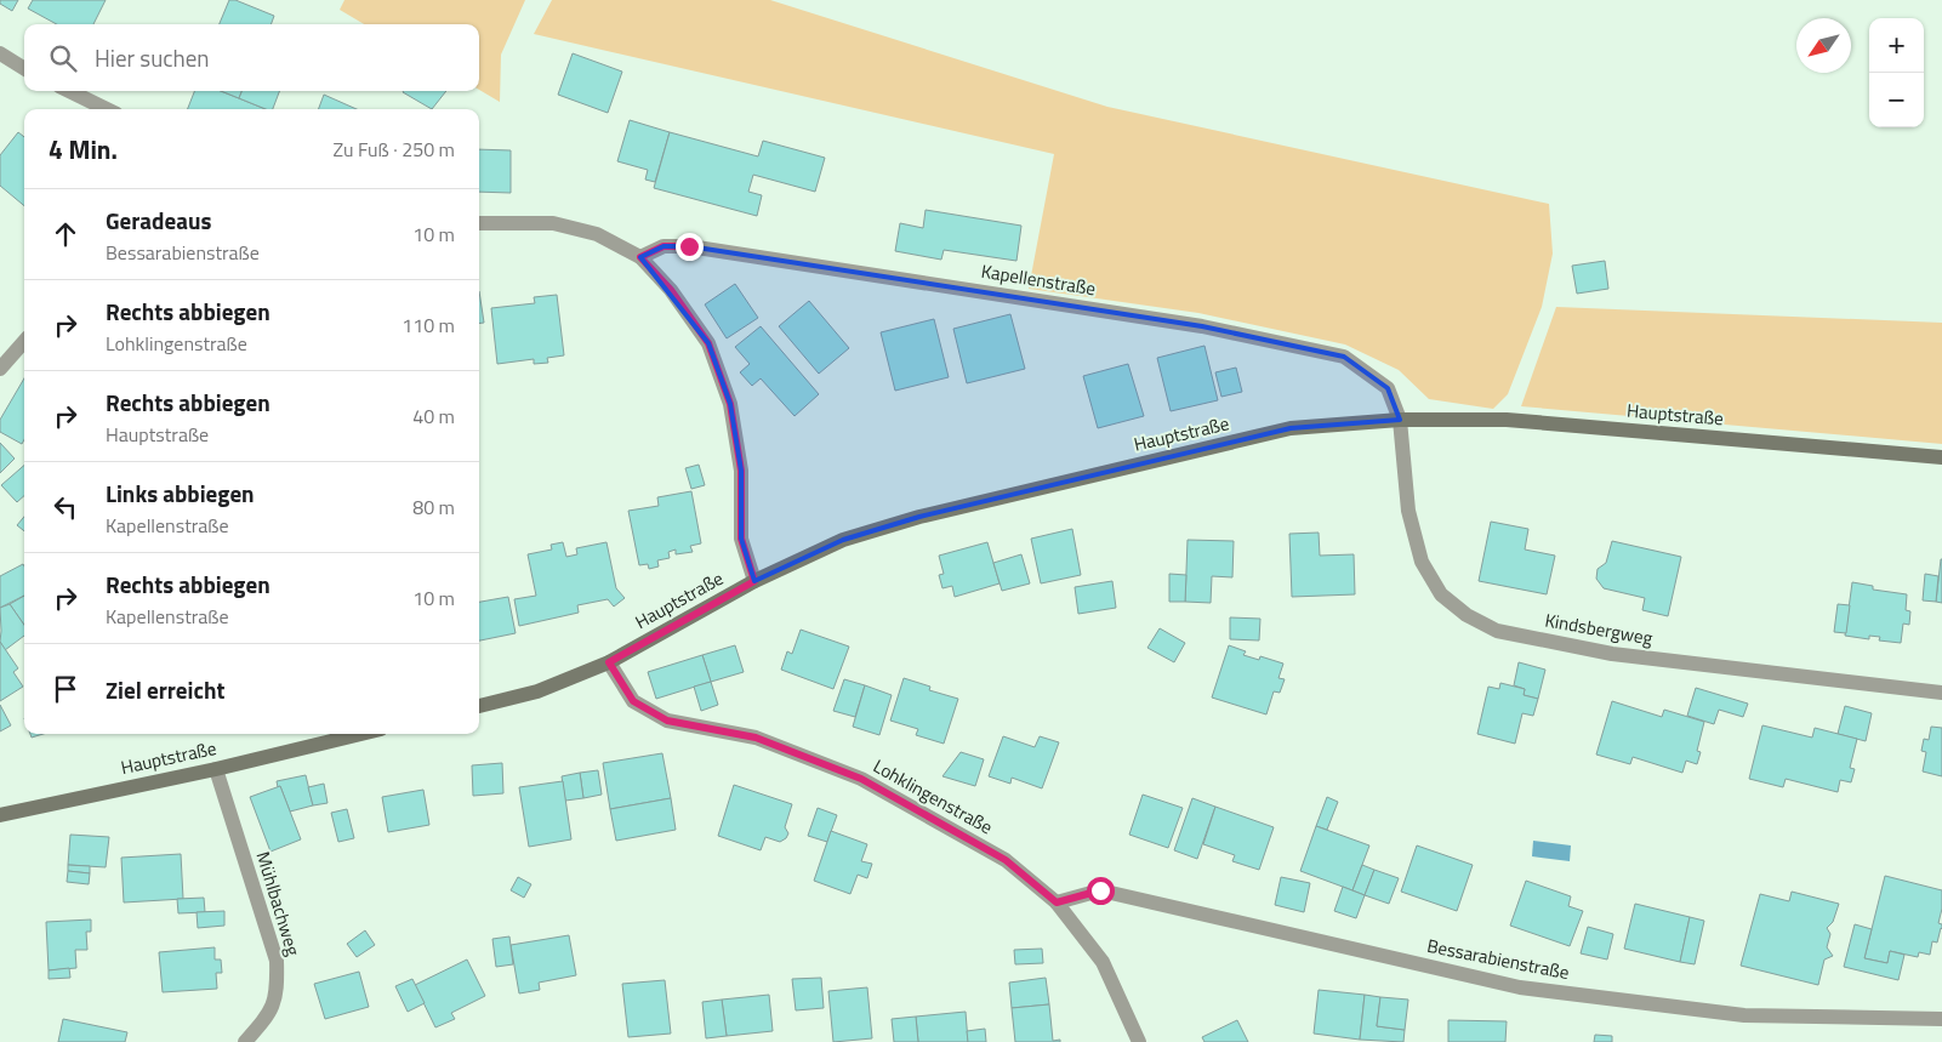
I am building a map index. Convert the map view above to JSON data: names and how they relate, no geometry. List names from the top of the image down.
{
  "streets": {
    "main road": ["Hauptstraße"],
    "street": [
      "Kapellenstraße",
      "Kindsbergweg",
      "Lohklingenstraße",
      "Mühlbachweg",
      "Bessarabienstraße"
    ]
  },
  "crossings": [
    ["Kapellenstraße", "Hauptstraße"],
    ["Kapellenstraße", "Kindsbergweg"],
    ["Hauptstraße", "Kindsbergweg"],
    ["Hauptstraße", "Lohklingenstraße"],
    ["Hauptstraße", "Mühlbachweg"],
    ["Lohklingenstraße", "Bessarabienstraße"]
  ],
  "north": "bottom left",
  "page": {
    "map_buttons": ["+", "−"],
    "search": "Hier suchen",
    "heading": ["4 Min.", "Zu Fuß · 250 m"],
    "list": [
      ["Geradeaus", "Bessarabienstraße", "10 m"],
      ["Rechts abbiegen", "Lohklingenstraße", "110 m"],
      ["Rechts abbiegen", "Hauptstraße", "40 m"],
      ["Links abbiegen", "Kapellenstraße", "80 m"],
      ["Rechts abbiegen", "Kapellenstraße", "10 m"],
      "Ziel erreicht"
    ]
  }
}
